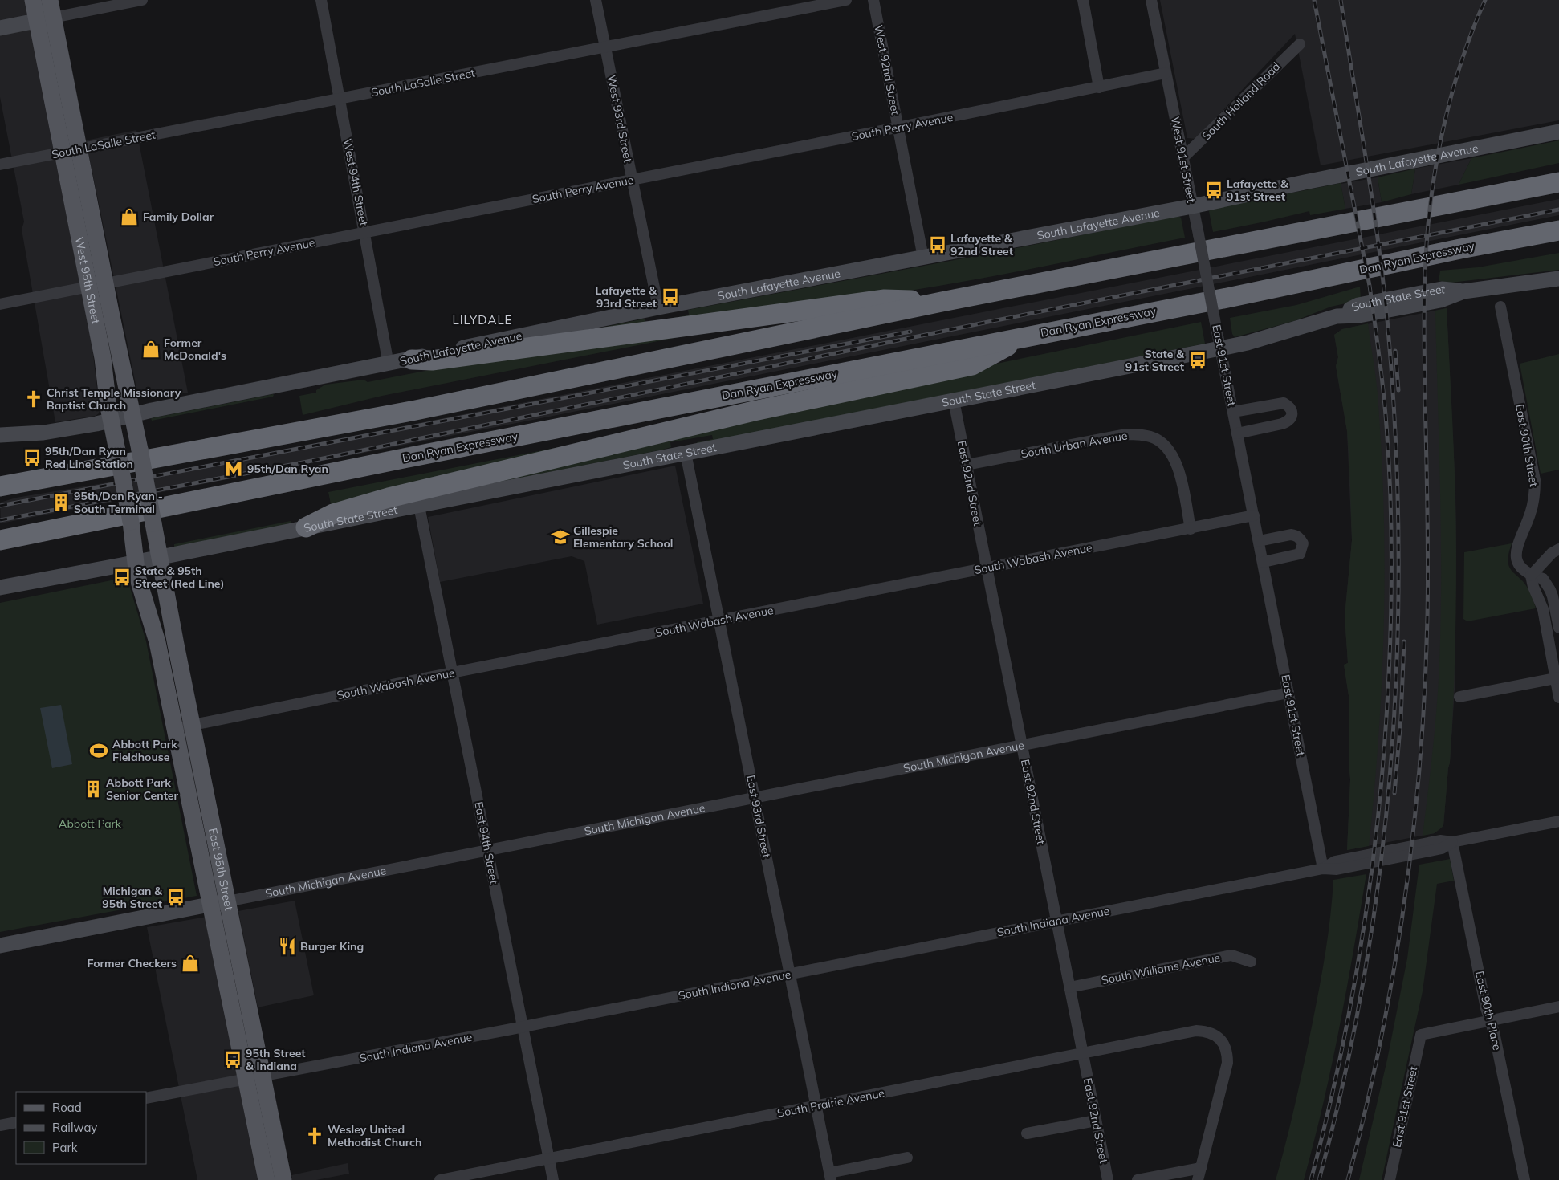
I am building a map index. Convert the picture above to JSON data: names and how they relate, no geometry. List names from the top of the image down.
{
  "streets": {
    "highway": ["Dan Ryan Expressway"],
    "main road": [
      "South Lafayette Avenue",
      "West 95th Street",
      "South State Street",
      "South Michigan Avenue",
      "East 95th Street"
    ],
    "street": [
      "West 92nd Street",
      "South LaSalle Street",
      "South Holland Road",
      "West 93rd Street",
      "South Perry Avenue",
      "West 91st Street",
      "West 94th Street",
      "East 91st Street",
      "South Urban Avenue",
      "East 90th Street",
      "East 92nd Street",
      "South Wabash Avenue",
      "East 93rd Street",
      "East 94th Street",
      "South Indiana Avenue",
      "South Williams Avenue",
      "East 90th Place",
      "South Prairie Avenue"
    ]
  },
  "crossings": [
    ["West 92nd Street", "South Perry Avenue"],
    ["West 92nd Street", "South Lafayette Avenue"],
    ["South LaSalle Street", "West 93rd Street"],
    ["South LaSalle Street", "West 94th Street"],
    ["South LaSalle Street", "West 95th Street"],
    ["South Holland Road", "West 91st Street"],
    ["West 93rd Street", "South Perry Avenue"],
    ["West 93rd Street", "South Lafayette Avenue"],
    ["South Perry Avenue", "West 91st Street"],
    ["South Perry Avenue", "West 94th Street"],
    ["South Perry Avenue", "West 95th Street"],
    ["West 91st Street", "South Lafayette Avenue"],
    ["West 91st Street", "East 91st Street"],
    ["South Lafayette Avenue", "West 94th Street"],
    ["South Lafayette Avenue", "West 95th Street"],
    ["West 95th Street", "South State Street"],
    ["West 95th Street", "East 95th Street"],
    ["South State Street", "East 91st Street"],
    ["South State Street", "East 92nd Street"],
    ["South State Street", "East 93rd Street"],
    ["South State Street", "East 94th Street"],
    ["South State Street", "East 95th Street"],
    ["East 91st Street", "South Wabash Avenue"],
    ["East 91st Street", "South Michigan Avenue"],
    ["East 91st Street", "South Indiana Avenue"],
    ["East 91st Street", "East 90th Place"],
    ["South Urban Avenue", "East 92nd Street"],
    ["South Urban Avenue", "South Wabash Avenue"],
    ["East 92nd Street", "South Wabash Avenue"],
    ["East 92nd Street", "South Michigan Avenue"],
    ["East 92nd Street", "South Indiana Avenue"],
    ["East 92nd Street", "South Williams Avenue"],
    ["East 92nd Street", "South Prairie Avenue"],
    ["South Wabash Avenue", "East 93rd Street"],
    ["South Wabash Avenue", "East 94th Street"],
    ["South Wabash Avenue", "East 95th Street"],
    ["South Michigan Avenue", "East 93rd Street"],
    ["South Michigan Avenue", "East 94th Street"],
    ["South Michigan Avenue", "East 95th Street"],
    ["East 93rd Street", "South Indiana Avenue"],
    ["East 93rd Street", "South Prairie Avenue"],
    ["East 94th Street", "South Indiana Avenue"],
    ["East 94th Street", "South Prairie Avenue"],
    ["East 95th Street", "South Indiana Avenue"],
    ["South Indiana Avenue", "East 90th Place"]
  ],
  "districts": ["LILYDALE"],
  "parks": ["Abbott Park"],
  "places": {
    "bus stop": [
      "Lafayette & 91st Street",
      "Lafayette & 92nd Street",
      "Lafayette & 93rd Street",
      "State & 91st Street",
      "95th/Dan Ryan Red Line Station",
      "State & 95th Street (Red Line)",
      "Michigan & 95th Street",
      "95th Street & Indiana"
    ],
    "shop": ["Family Dollar", "Former McDonald's", "Former Checkers"],
    "church": ["Christ Temple Missionary Baptist Church", "Wesley United Methodist Church"],
    "metro station": ["95th/Dan Ryan"],
    "building": ["95th/Dan Ryan - South Terminal", "Abbott Park Senior Center"],
    "school or university": ["Gillespie Elementary School"],
    "sports": ["Abbott Park Fieldhouse"],
    "restaurant": ["Burger King"]
  },
  "legend": ["Road", "Railway", "Park"]
}
